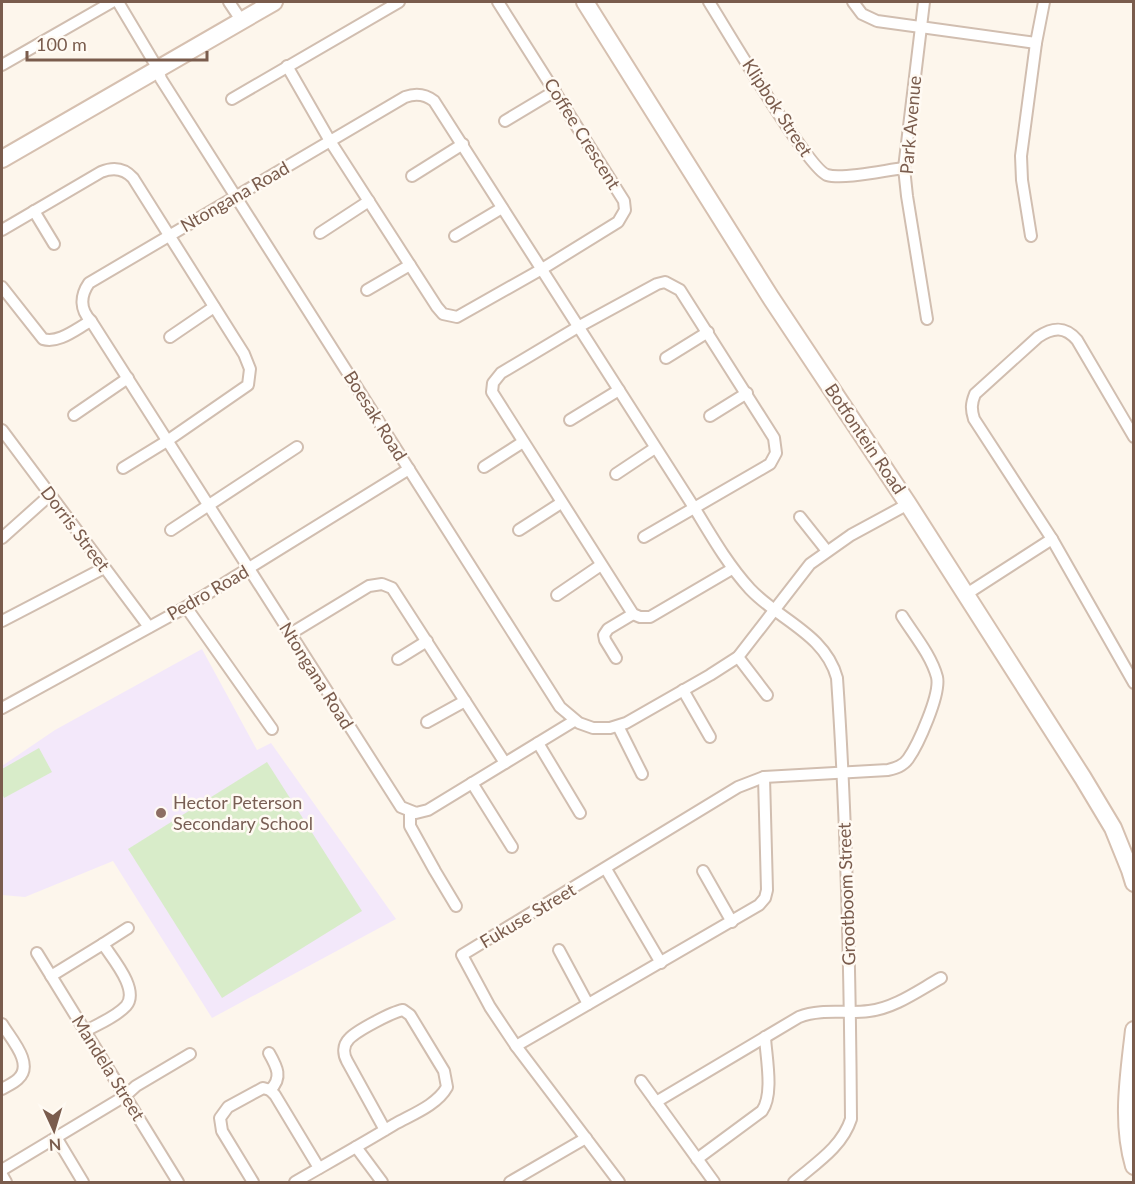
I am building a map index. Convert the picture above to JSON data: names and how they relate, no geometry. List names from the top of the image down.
{
  "streets": {
    "main road": ["Botfontein Road"],
    "street": [
      "Klipbok Street",
      "Park Avenue",
      "Coffee Crescent",
      "Ntongana Road",
      "Boesak Road",
      "Dorris Street",
      "Pedro Road",
      "Grootboom Street",
      "Fukuse Street",
      "Mandela Street"
    ]
  },
  "crossings": [
    ["Klipbok Street", "Park Avenue"],
    ["Coffee Crescent", "Ntongana Road"],
    ["Ntongana Road", "Boesak Road"],
    ["Ntongana Road", "Pedro Road"],
    ["Ntongana Road", "Grootboom Street"],
    ["Boesak Road", "Pedro Road"],
    ["Dorris Street", "Pedro Road"],
    ["Grootboom Street", "Fukuse Street"]
  ],
  "places": ["Hector Peterson Secondary School"],
  "scale_bar": "100 m",
  "north": "bottom"
}
